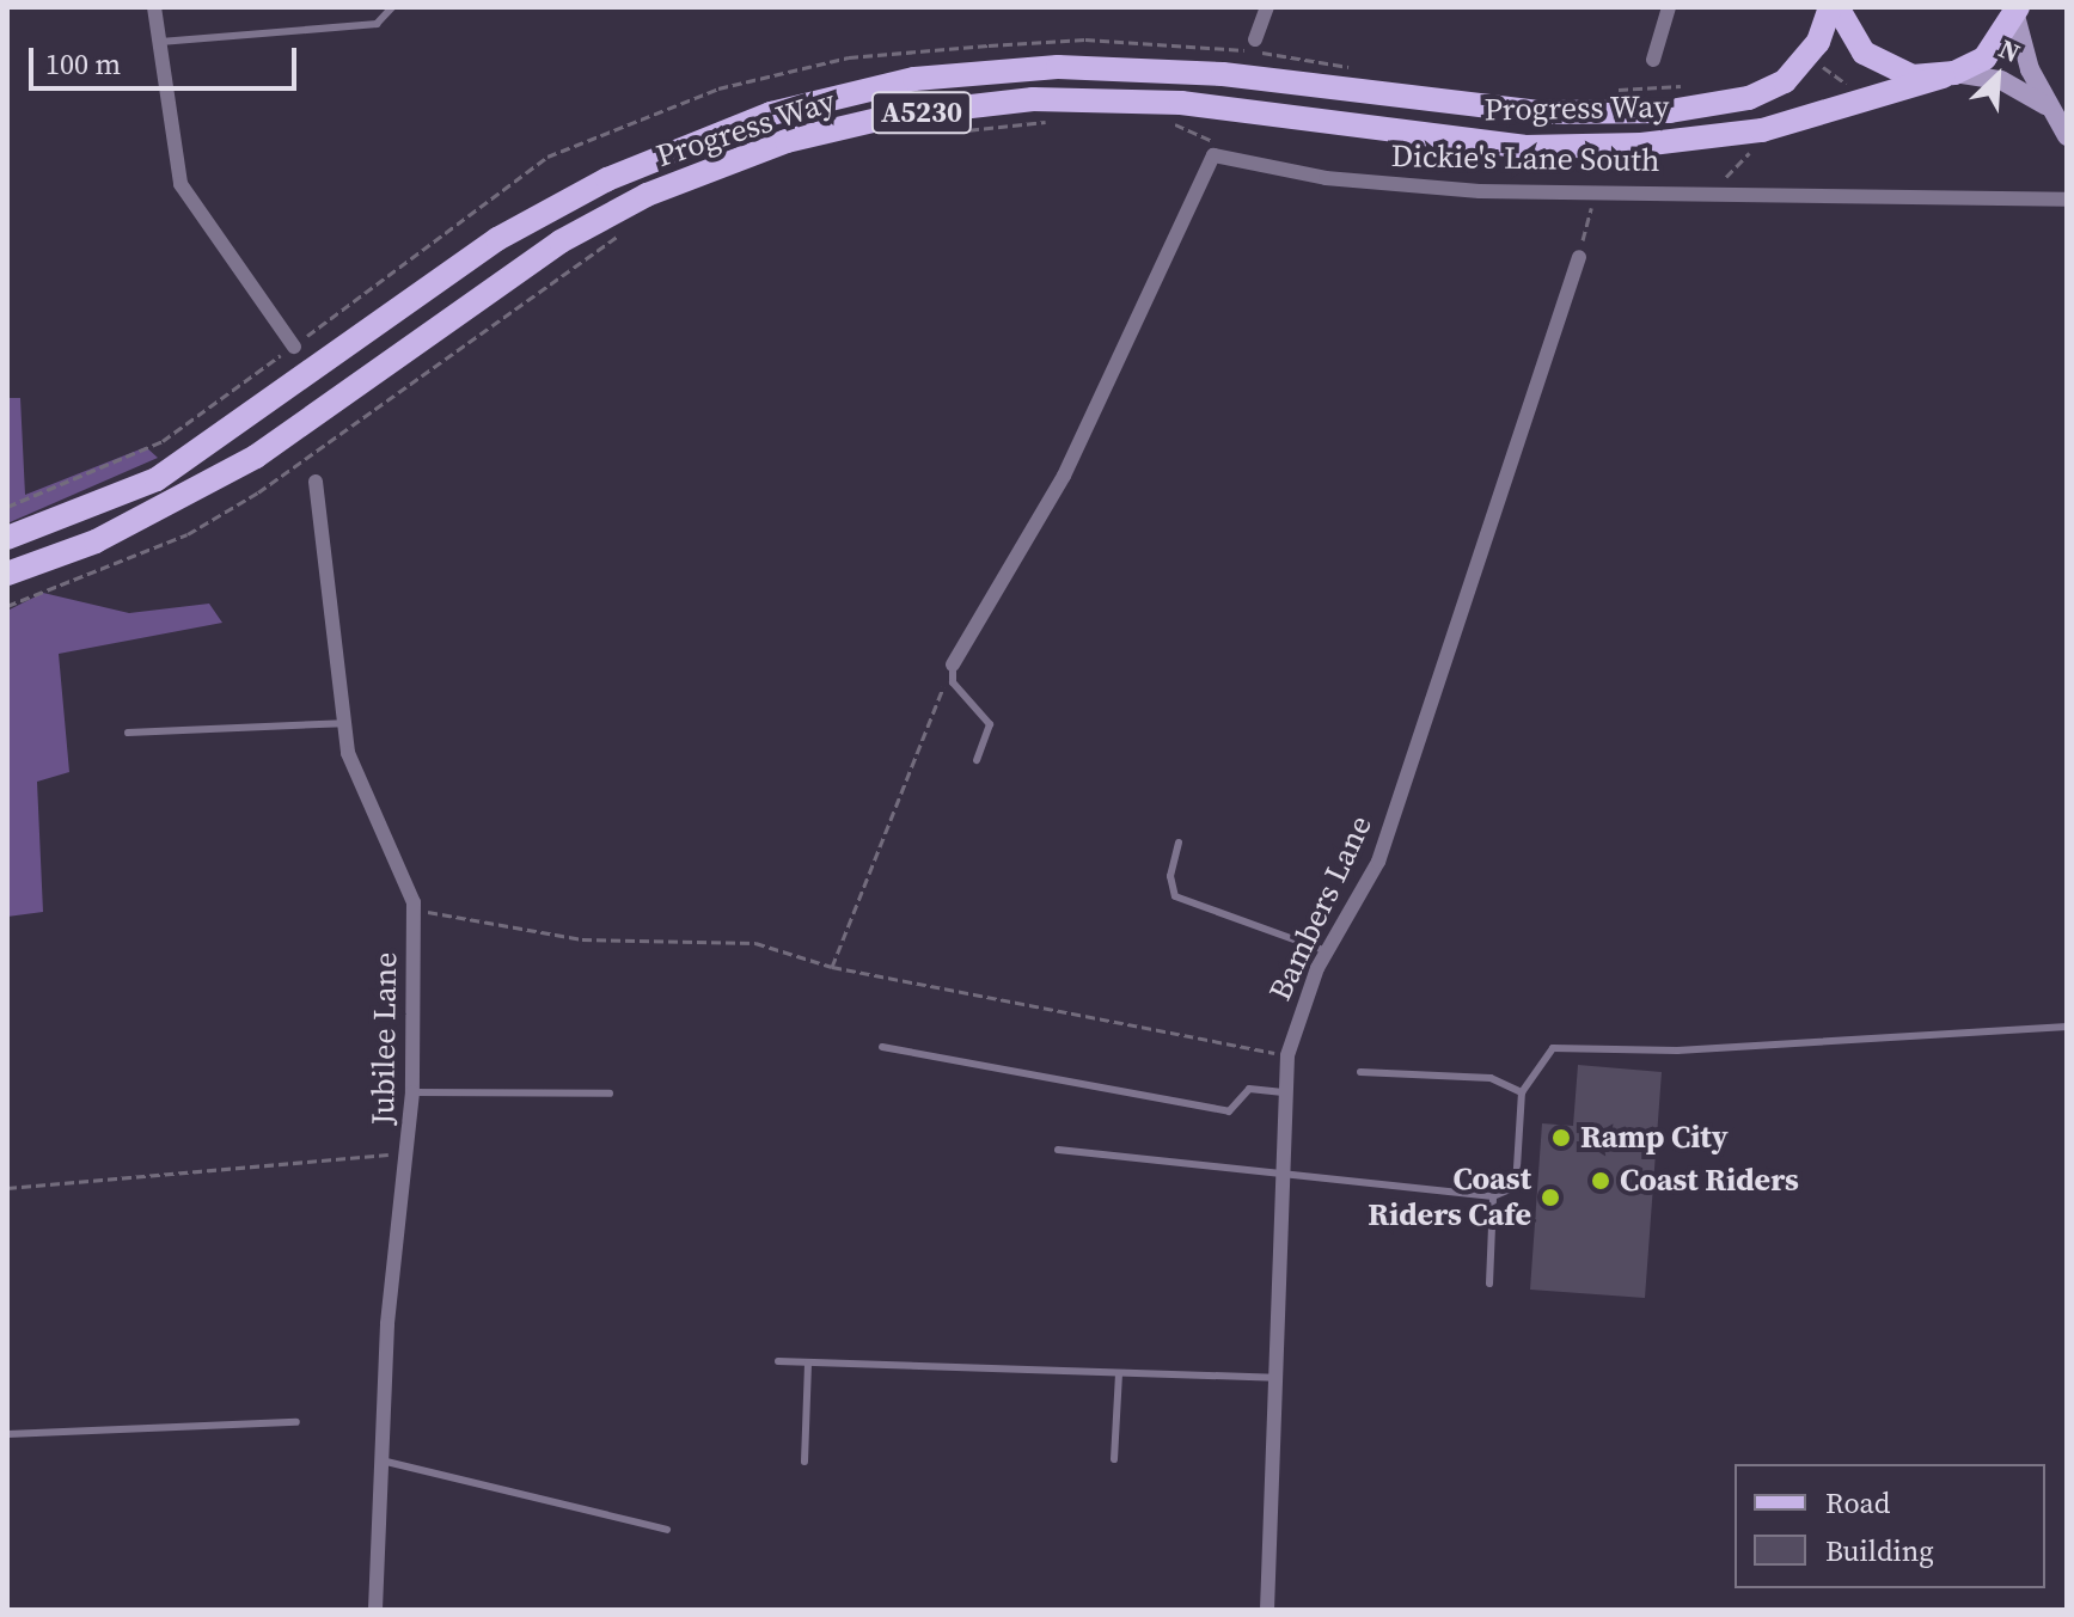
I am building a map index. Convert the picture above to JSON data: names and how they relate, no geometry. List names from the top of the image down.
{
  "streets": {
    "main road": ["Progress Way", "A5230"],
    "street": ["Dickie's Lane South", "Bambers Lane", "Jubilee Lane"]
  },
  "crossings": [
    ["Progress Way", "A5230"]
  ],
  "places": ["Ramp City", "Coast Riders", "Coast Riders Cafe"],
  "legend": ["Road", "Building"],
  "scale_bar": "100 m",
  "north": "top right"
}
